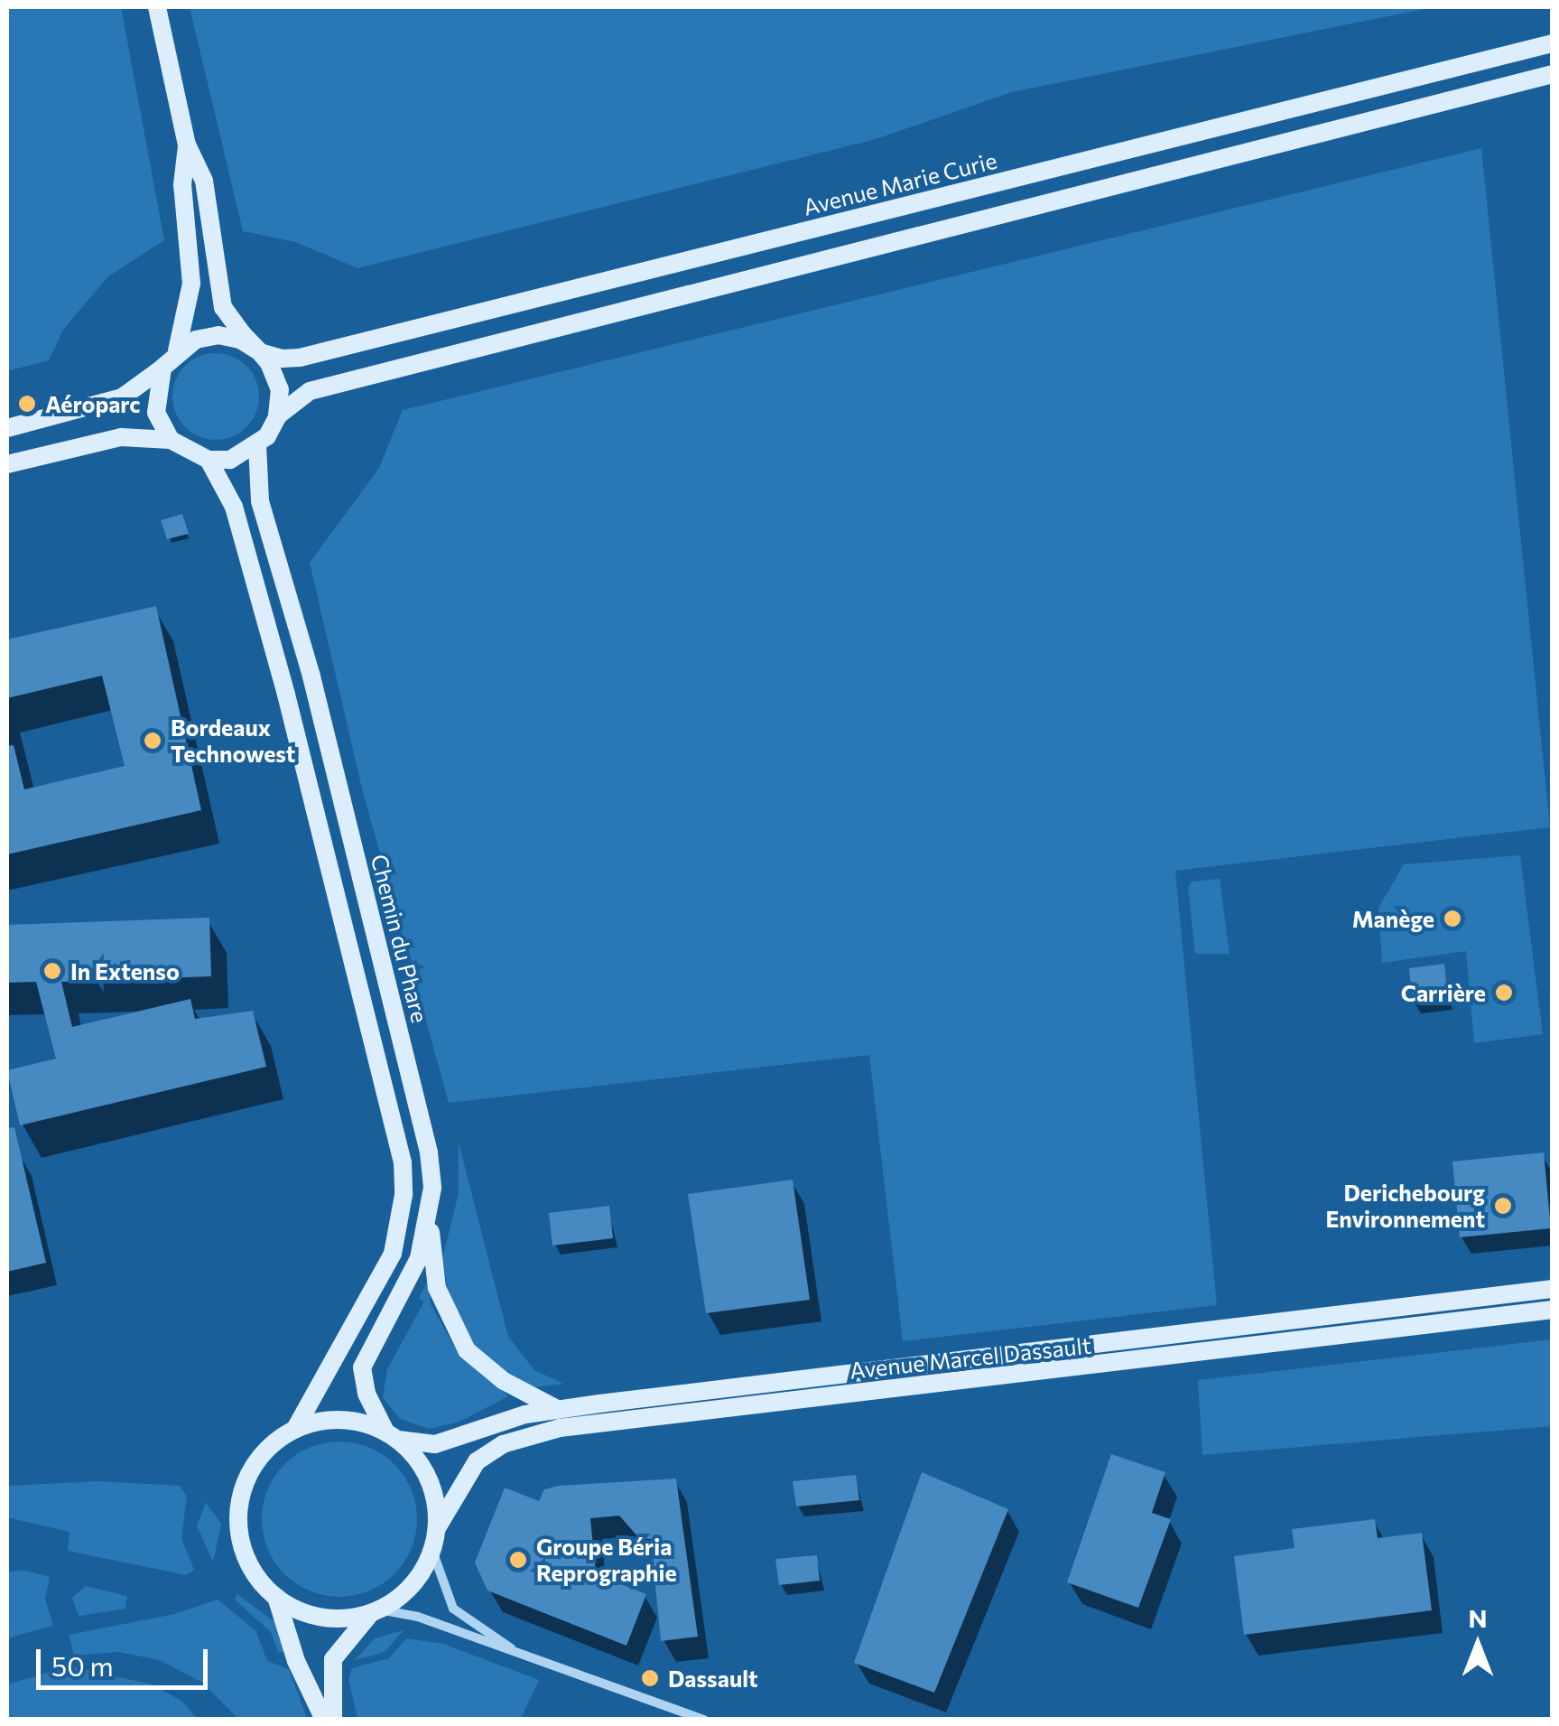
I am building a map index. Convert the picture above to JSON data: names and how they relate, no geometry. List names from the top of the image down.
{
  "streets": {
    "main road": ["Avenue Marie Curie", "Chemin du Phare", "Avenue Marcel Dassault"]
  },
  "crossings": [
    ["Avenue Marie Curie", "Chemin du Phare"],
    ["Chemin du Phare", "Avenue Marcel Dassault"]
  ],
  "places": [
    "Aéroparc",
    "Bordeaux Technowest",
    "Manège",
    "In Extenso",
    "Carrière",
    "Derichebourg Environnement",
    "Groupe Béria Reprographie",
    "Dassault"
  ],
  "scale_bar": "50 m",
  "north": "top"
}
